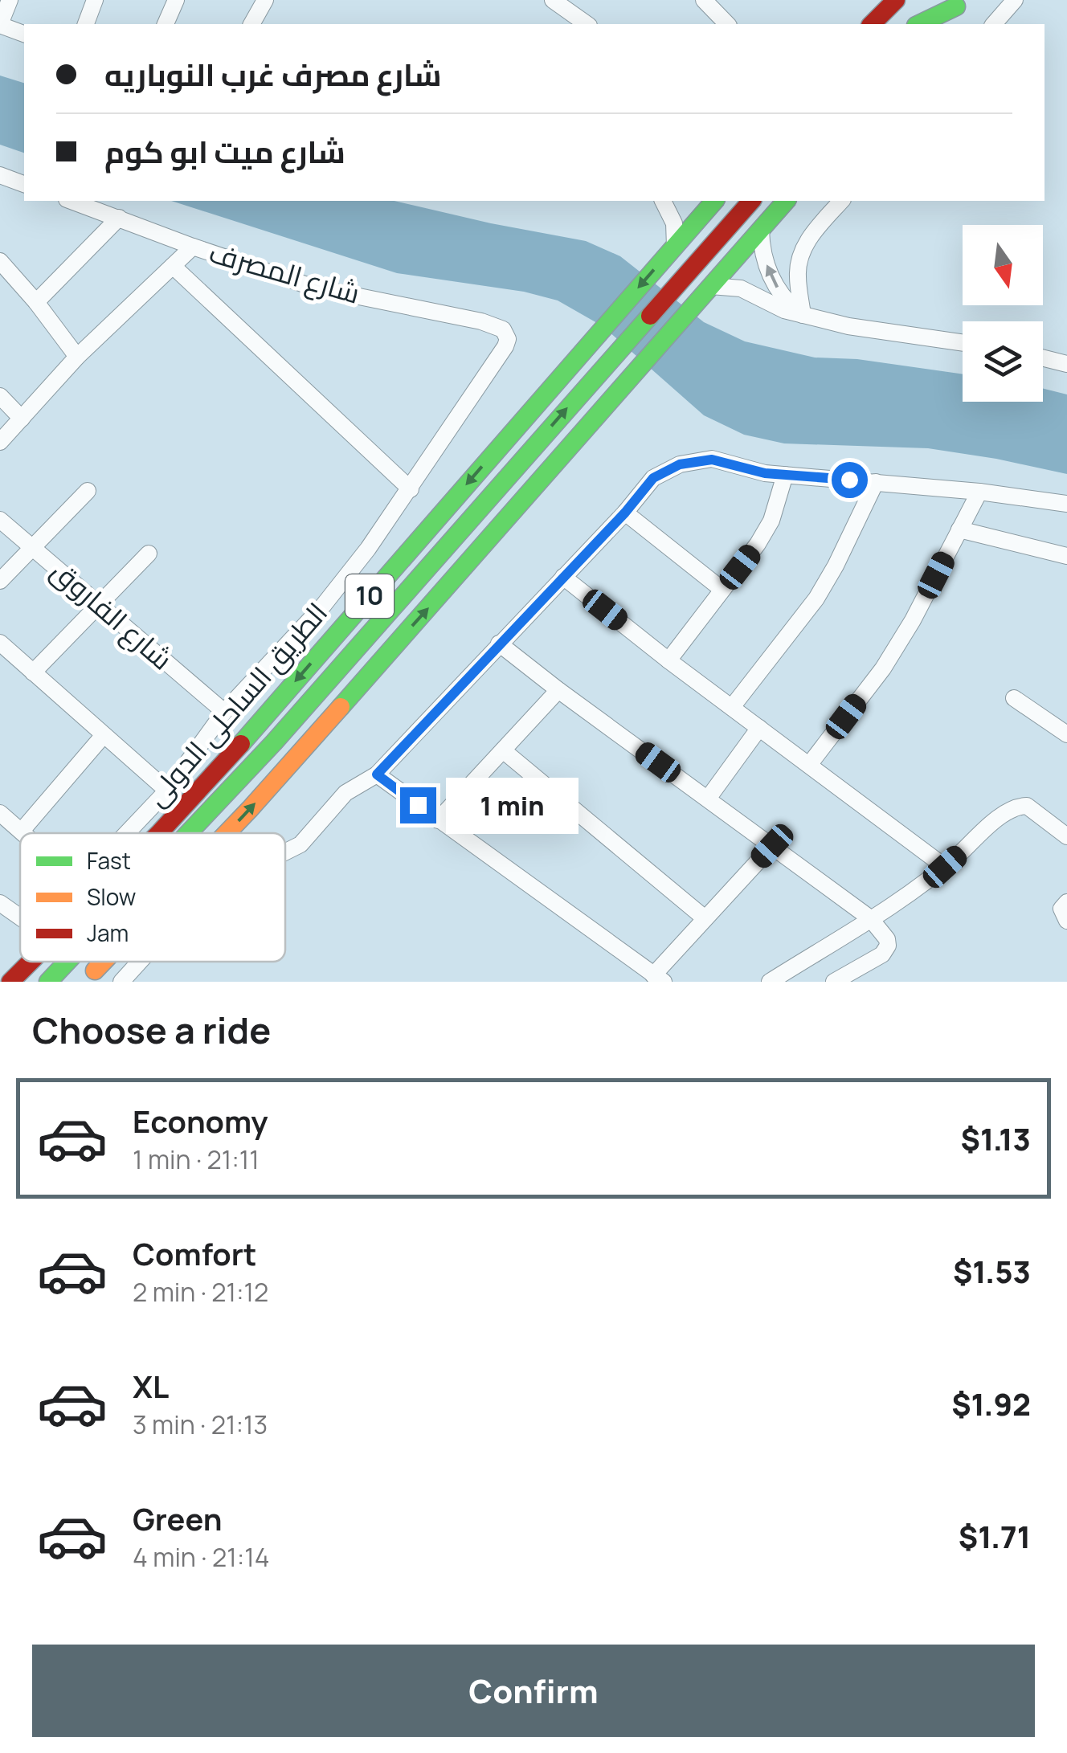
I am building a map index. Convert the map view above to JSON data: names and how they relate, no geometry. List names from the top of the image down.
{
  "streets": {
    "highway": ["10", "الطريق الساحلى الدولى"],
    "street": ["شارع المصرف", "شارع الفاروق"]
  },
  "legend": ["Fast", "Slow", "Jam"],
  "north": "bottom",
  "page": {
    "banner": ["شارع مصرف غرب النوباريه", "شارع ميت ابو كوم"],
    "bubble": "1 min",
    "heading": "Choose a ride",
    "list": [
      {
        "name": "Economy",
        "note": "1 min · 21:11",
        "value": "$1.13"
      },
      {
        "name": "Comfort",
        "note": "2 min · 21:12",
        "value": "$1.53"
      },
      {
        "name": "XL",
        "note": "3 min · 21:13",
        "value": "$1.92"
      },
      {
        "name": "Green",
        "note": "4 min · 21:14",
        "value": "$1.71"
      }
    ],
    "buttons": "Confirm"
  }
}
